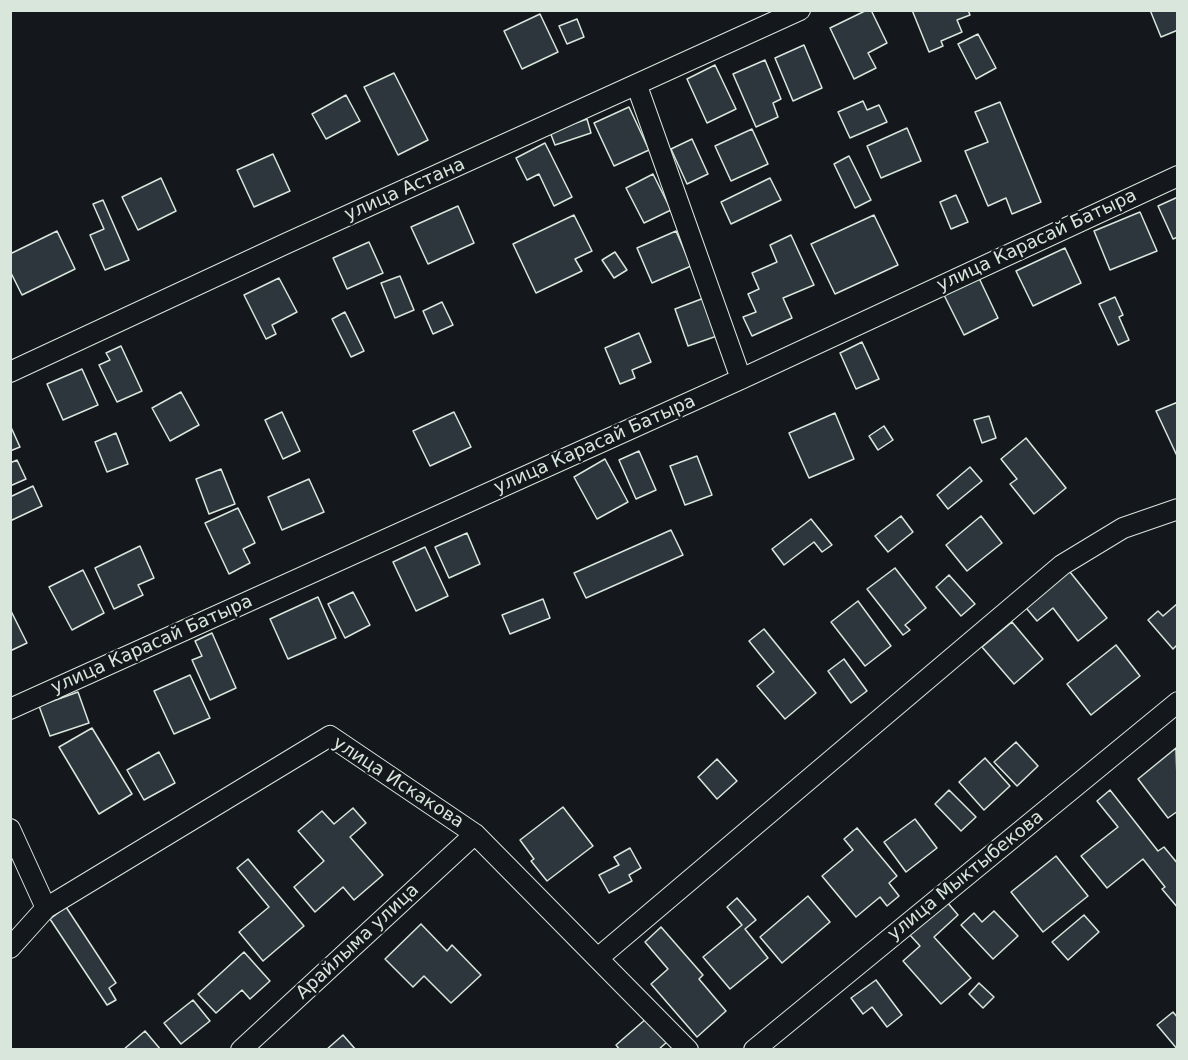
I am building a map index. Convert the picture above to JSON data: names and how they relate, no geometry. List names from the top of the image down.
{
  "streets": {
    "street": [
      "улица Астана",
      "улица Карасай Батыра",
      "улица Искакова",
      "улица Мыктыбекова",
      "Арайлыма улица"
    ]
  },
  "crossings": [
    ["улица Искакова", "Арайлыма улица"]
  ]
}
